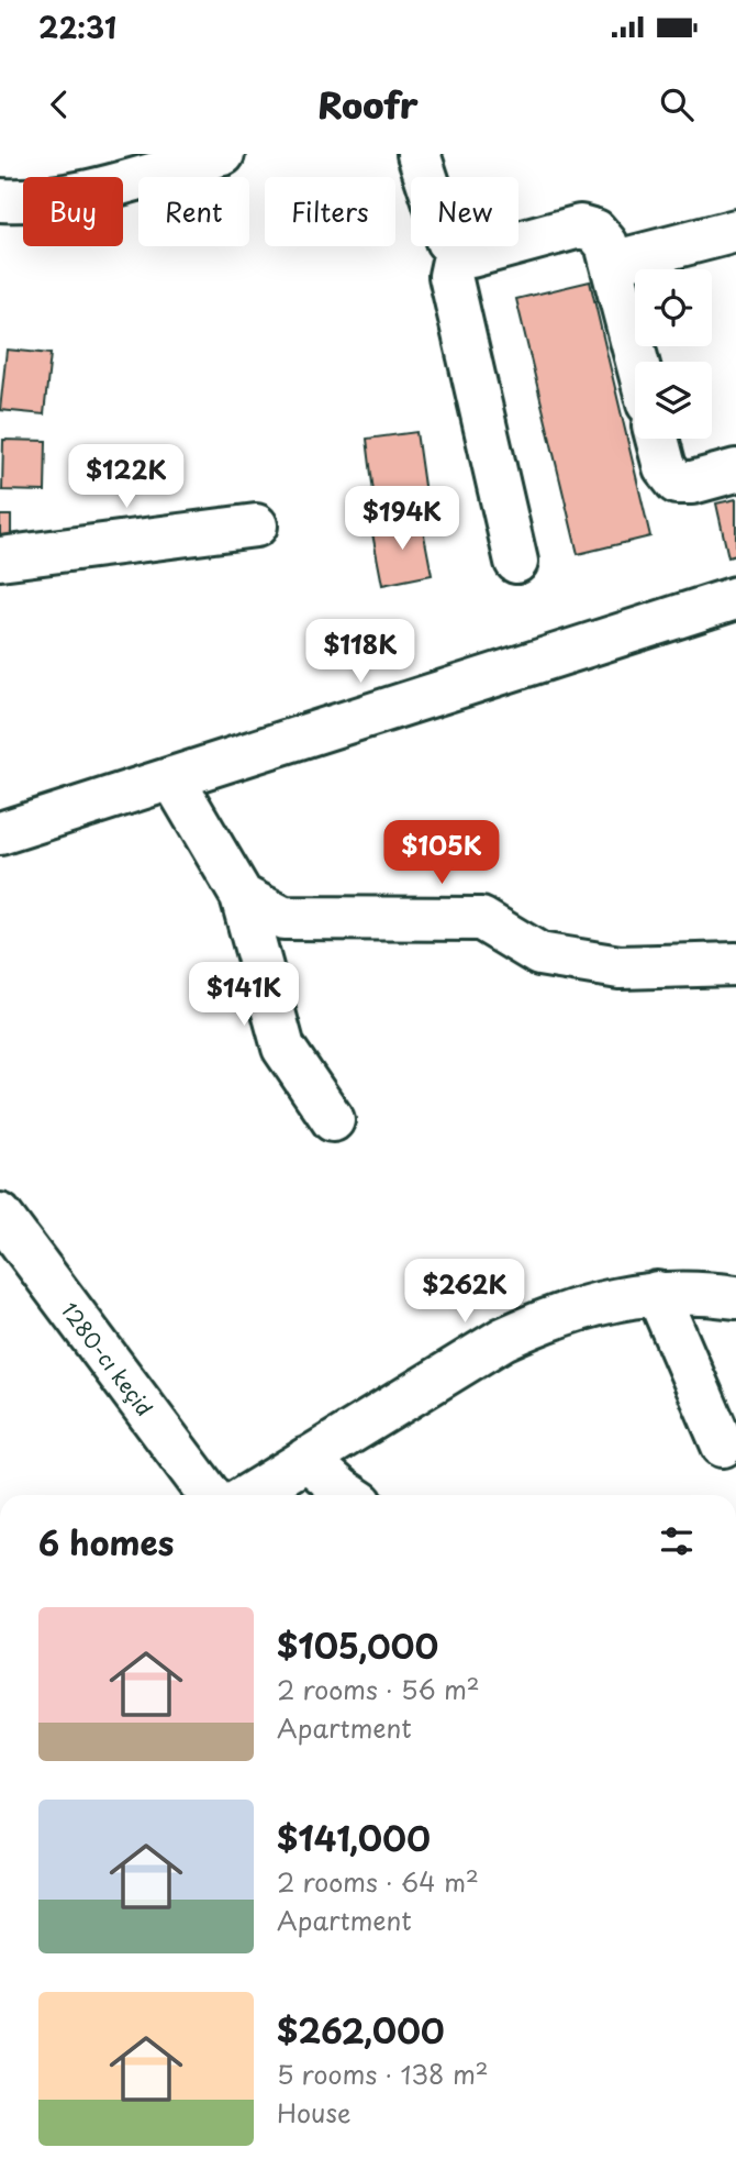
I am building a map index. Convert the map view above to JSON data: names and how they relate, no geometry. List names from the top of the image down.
{
  "streets": {
    "street": ["1280-cı keçid"]
  },
  "page": {
    "status": "22:31",
    "header": "Roofr",
    "chip": [
      "Buy",
      "Rent",
      "Filters",
      "New"
    ],
    "price": [
      "$122K",
      "$194K",
      "$118K",
      "$105K",
      "$141K",
      "$262K"
    ],
    "heading": "6 homes",
    "list": [
      {
        "name": "$105,000",
        "note": "2 rooms · 56 m² · Apartment"
      },
      {
        "name": "$141,000",
        "note": "2 rooms · 64 m² · Apartment"
      },
      {
        "name": "$262,000",
        "note": "5 rooms · 138 m² · House"
      }
    ]
  }
}
